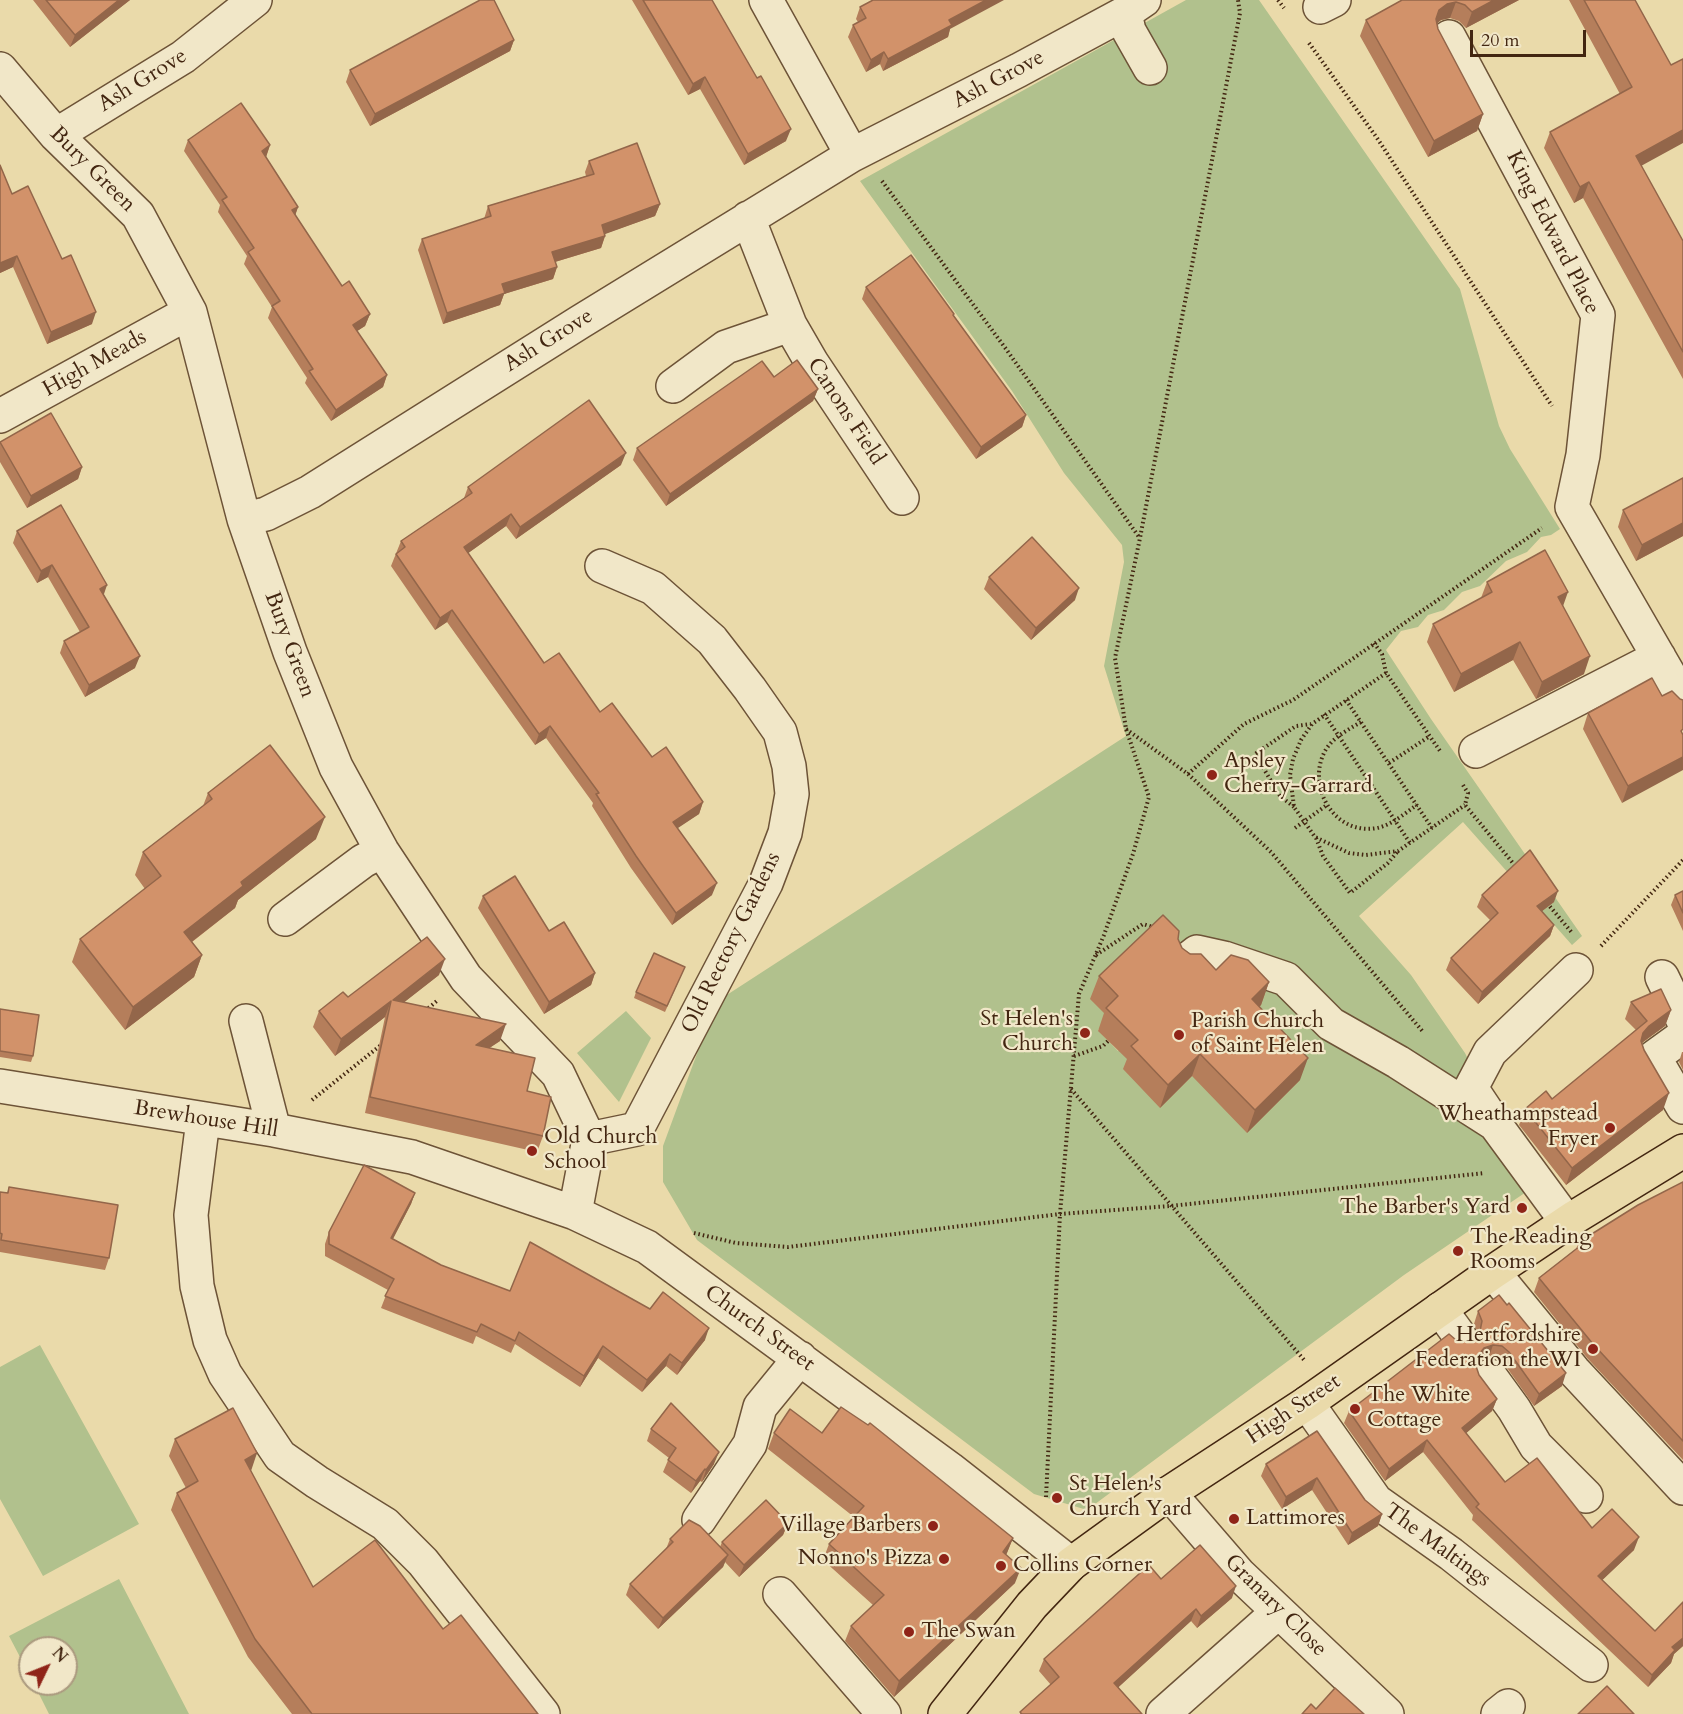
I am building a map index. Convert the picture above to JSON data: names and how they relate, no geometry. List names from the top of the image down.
{
  "streets": {
    "main road": ["High Street"],
    "street": [
      "Ash Grove",
      "Bury Green",
      "King Edward Place",
      "High Meads",
      "Canons Field",
      "Old Rectory Gardens",
      "Brewhouse Hill",
      "Church Street",
      "The Maltings",
      "Granary Close"
    ]
  },
  "crossings": [
    ["Ash Grove", "Bury Green"],
    ["Ash Grove", "Canons Field"],
    ["Bury Green", "High Meads"],
    ["Bury Green", "Old Rectory Gardens"],
    ["Brewhouse Hill", "Church Street"],
    ["Church Street", "High Street"],
    ["High Street", "The Maltings"],
    ["High Street", "Granary Close"]
  ],
  "places": [
    "Apsley Cherry-Garrard",
    "St Helen's Church",
    "Parish Church of Saint Helen",
    "Wheathampstead Fryer",
    "Old Church School",
    "The Barber's Yard",
    "The Reading Rooms",
    "Hertfordshire Federation theWI",
    "The White Cottage",
    "St Helen's Church Yard",
    "Lattimores",
    "Village Barbers",
    "Nonno's Pizza",
    "Collins Corner",
    "The Swan"
  ],
  "scale_bar": "20 m",
  "north": "top right"
}
